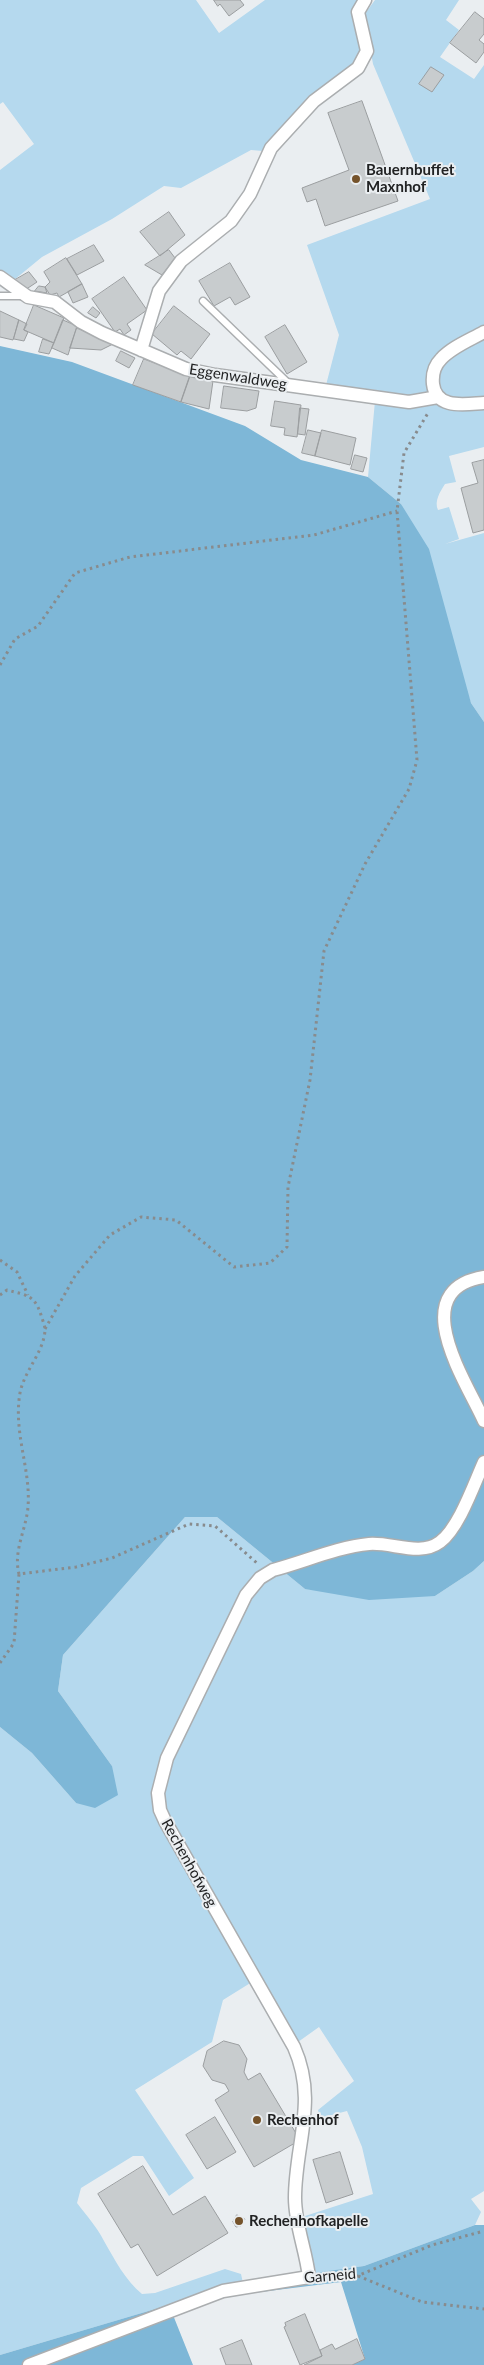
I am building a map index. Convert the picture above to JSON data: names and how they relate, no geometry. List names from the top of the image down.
{
  "streets": {
    "street": ["Eggenwaldweg", "Rechenhofweg", "Garneid"]
  },
  "crossings": [
    ["Rechenhofweg", "Garneid"]
  ],
  "places": ["Bauernbuffet Maxnhof", "Rechenhof", "Rechenhofkapelle"]
}
